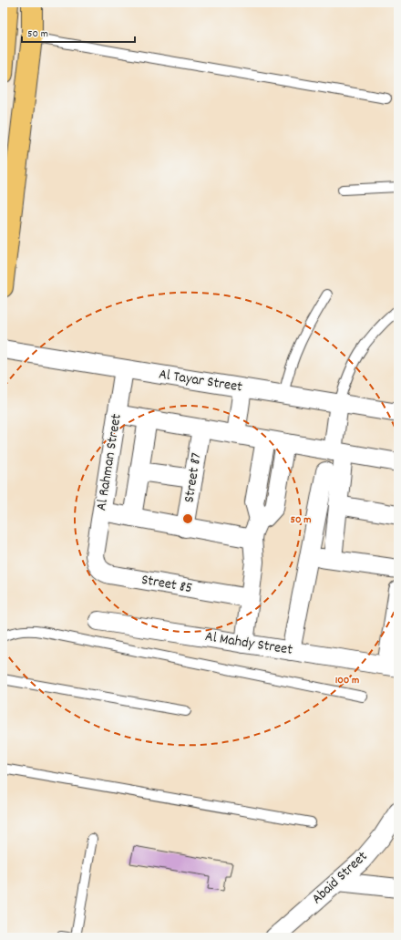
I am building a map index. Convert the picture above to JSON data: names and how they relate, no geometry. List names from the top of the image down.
{
  "streets": {
    "street": [
      "Al Tayar Street",
      "Al Rahman Street",
      "Street 87",
      "Street 85",
      "Al Mahdy Street",
      "Abaid Street"
    ]
  },
  "crossings": [
    ["Al Tayar Street", "Al Rahman Street"],
    ["Al Rahman Street", "Street 85"]
  ],
  "scale_bar": "50 m",
  "rings": ["50 m", "100 m"]
}
